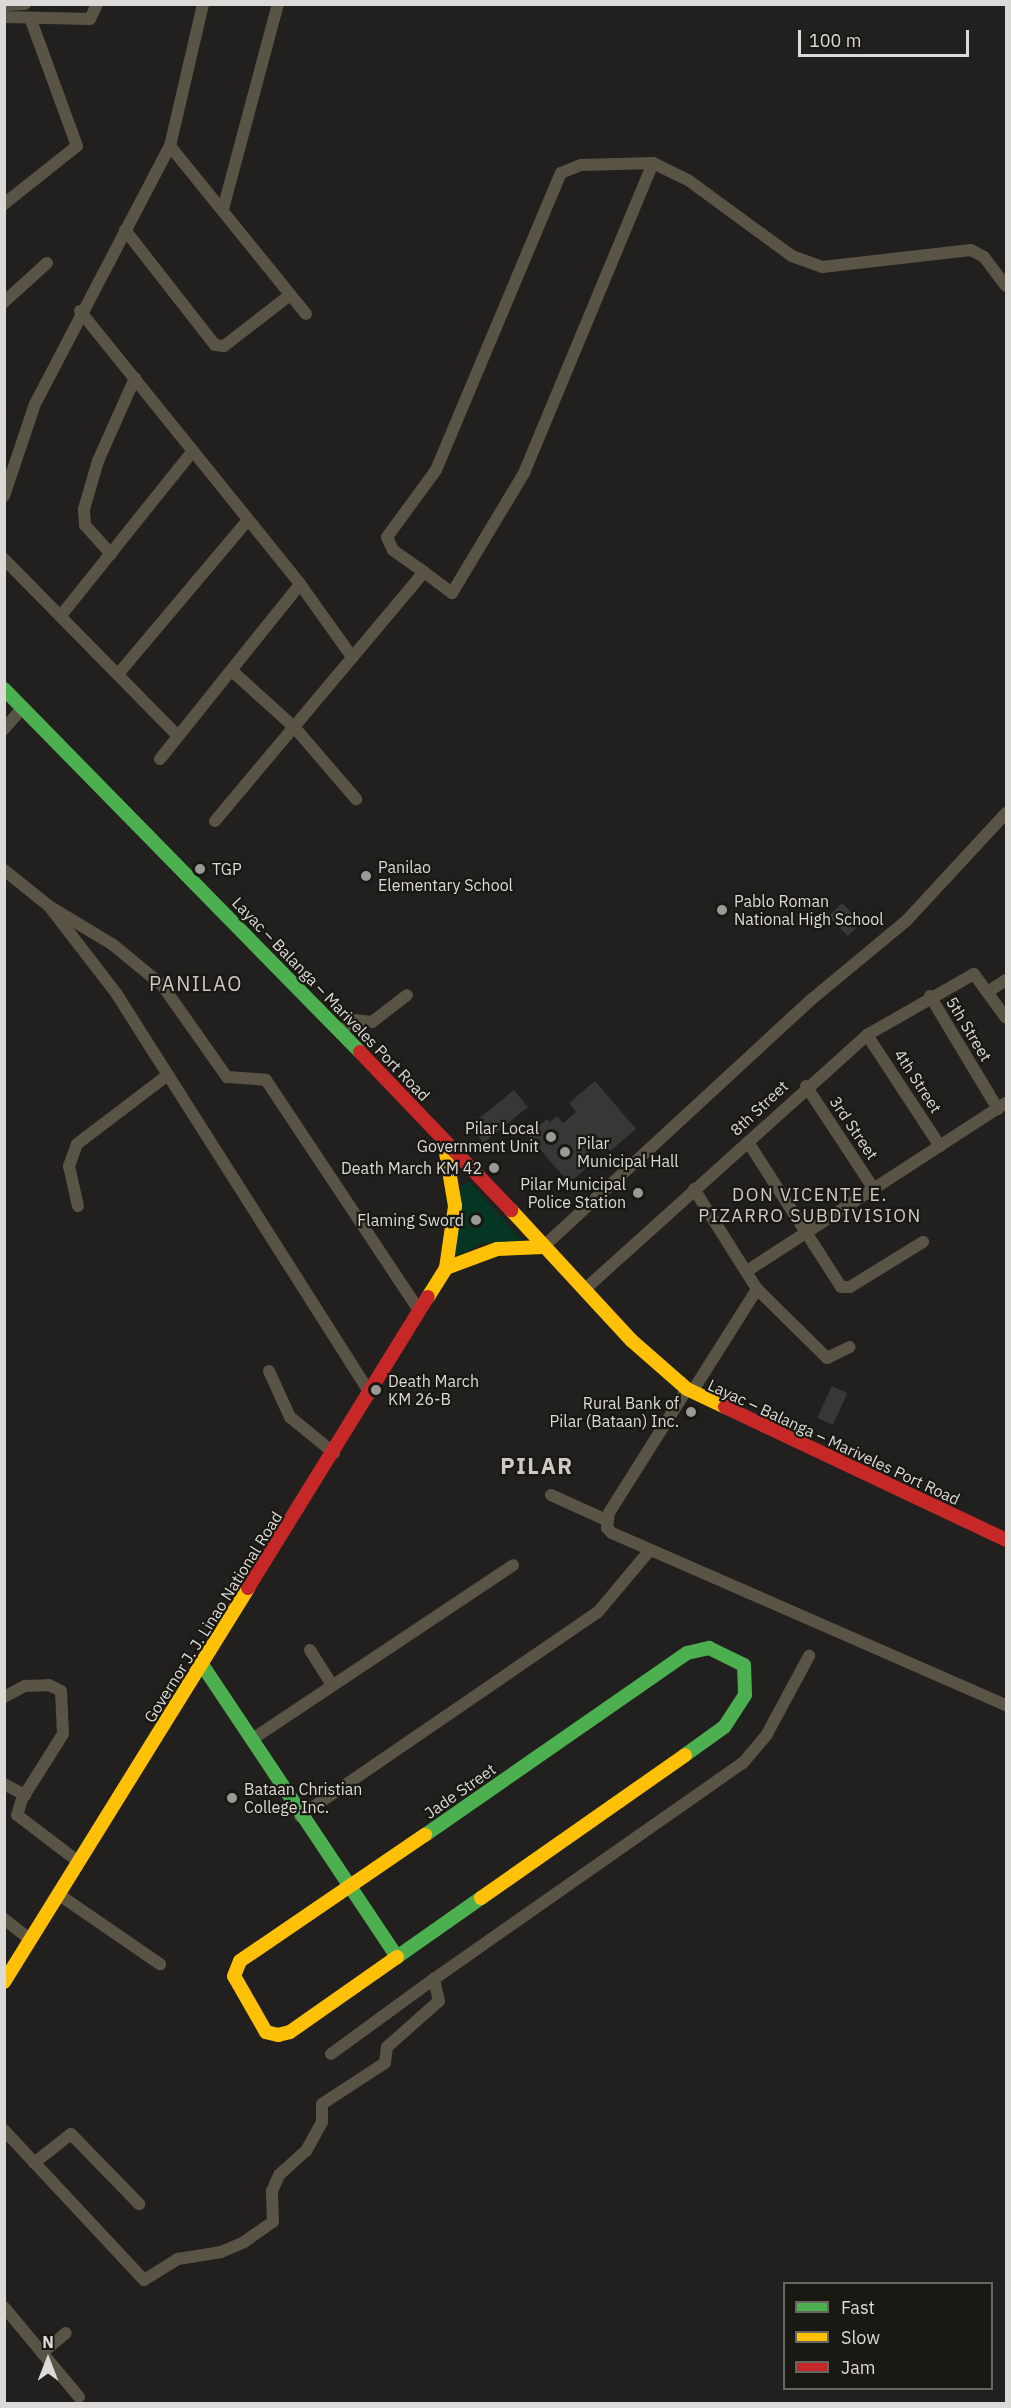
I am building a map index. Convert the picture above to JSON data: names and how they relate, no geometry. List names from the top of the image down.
{
  "streets": {
    "main road": ["Layac – Balanga – Mariveles Port Road", "Governor J. J. Linao National Road", "Jade Street"],
    "street": [
      "5th Street",
      "4th Street",
      "8th Street",
      "3rd Street"
    ]
  },
  "crossings": [
    ["Layac – Balanga – Mariveles Port Road", "8th Street"],
    ["Layac – Balanga – Mariveles Port Road", "Governor J. J. Linao National Road"],
    ["5th Street", "8th Street"],
    ["4th Street", "8th Street"],
    ["8th Street", "3rd Street"]
  ],
  "districts": ["PANILAO", "DON VICENTE E. PIZARRO SUBDIVISION", "PILAR"],
  "places": [
    "TGP",
    "Panilao Elementary School",
    "Pablo Roman National High School",
    "Pilar Local Government Unit",
    "Pilar Municipal Hall",
    "Death March KM 42",
    "Pilar Municipal Police Station",
    "Flaming Sword",
    "Death March KM 26-B",
    "Rural Bank of Pilar (Bataan) Inc.",
    "Bataan Christian College Inc."
  ],
  "legend": ["Fast", "Slow", "Jam"],
  "scale_bar": "100 m",
  "north": "top"
}
